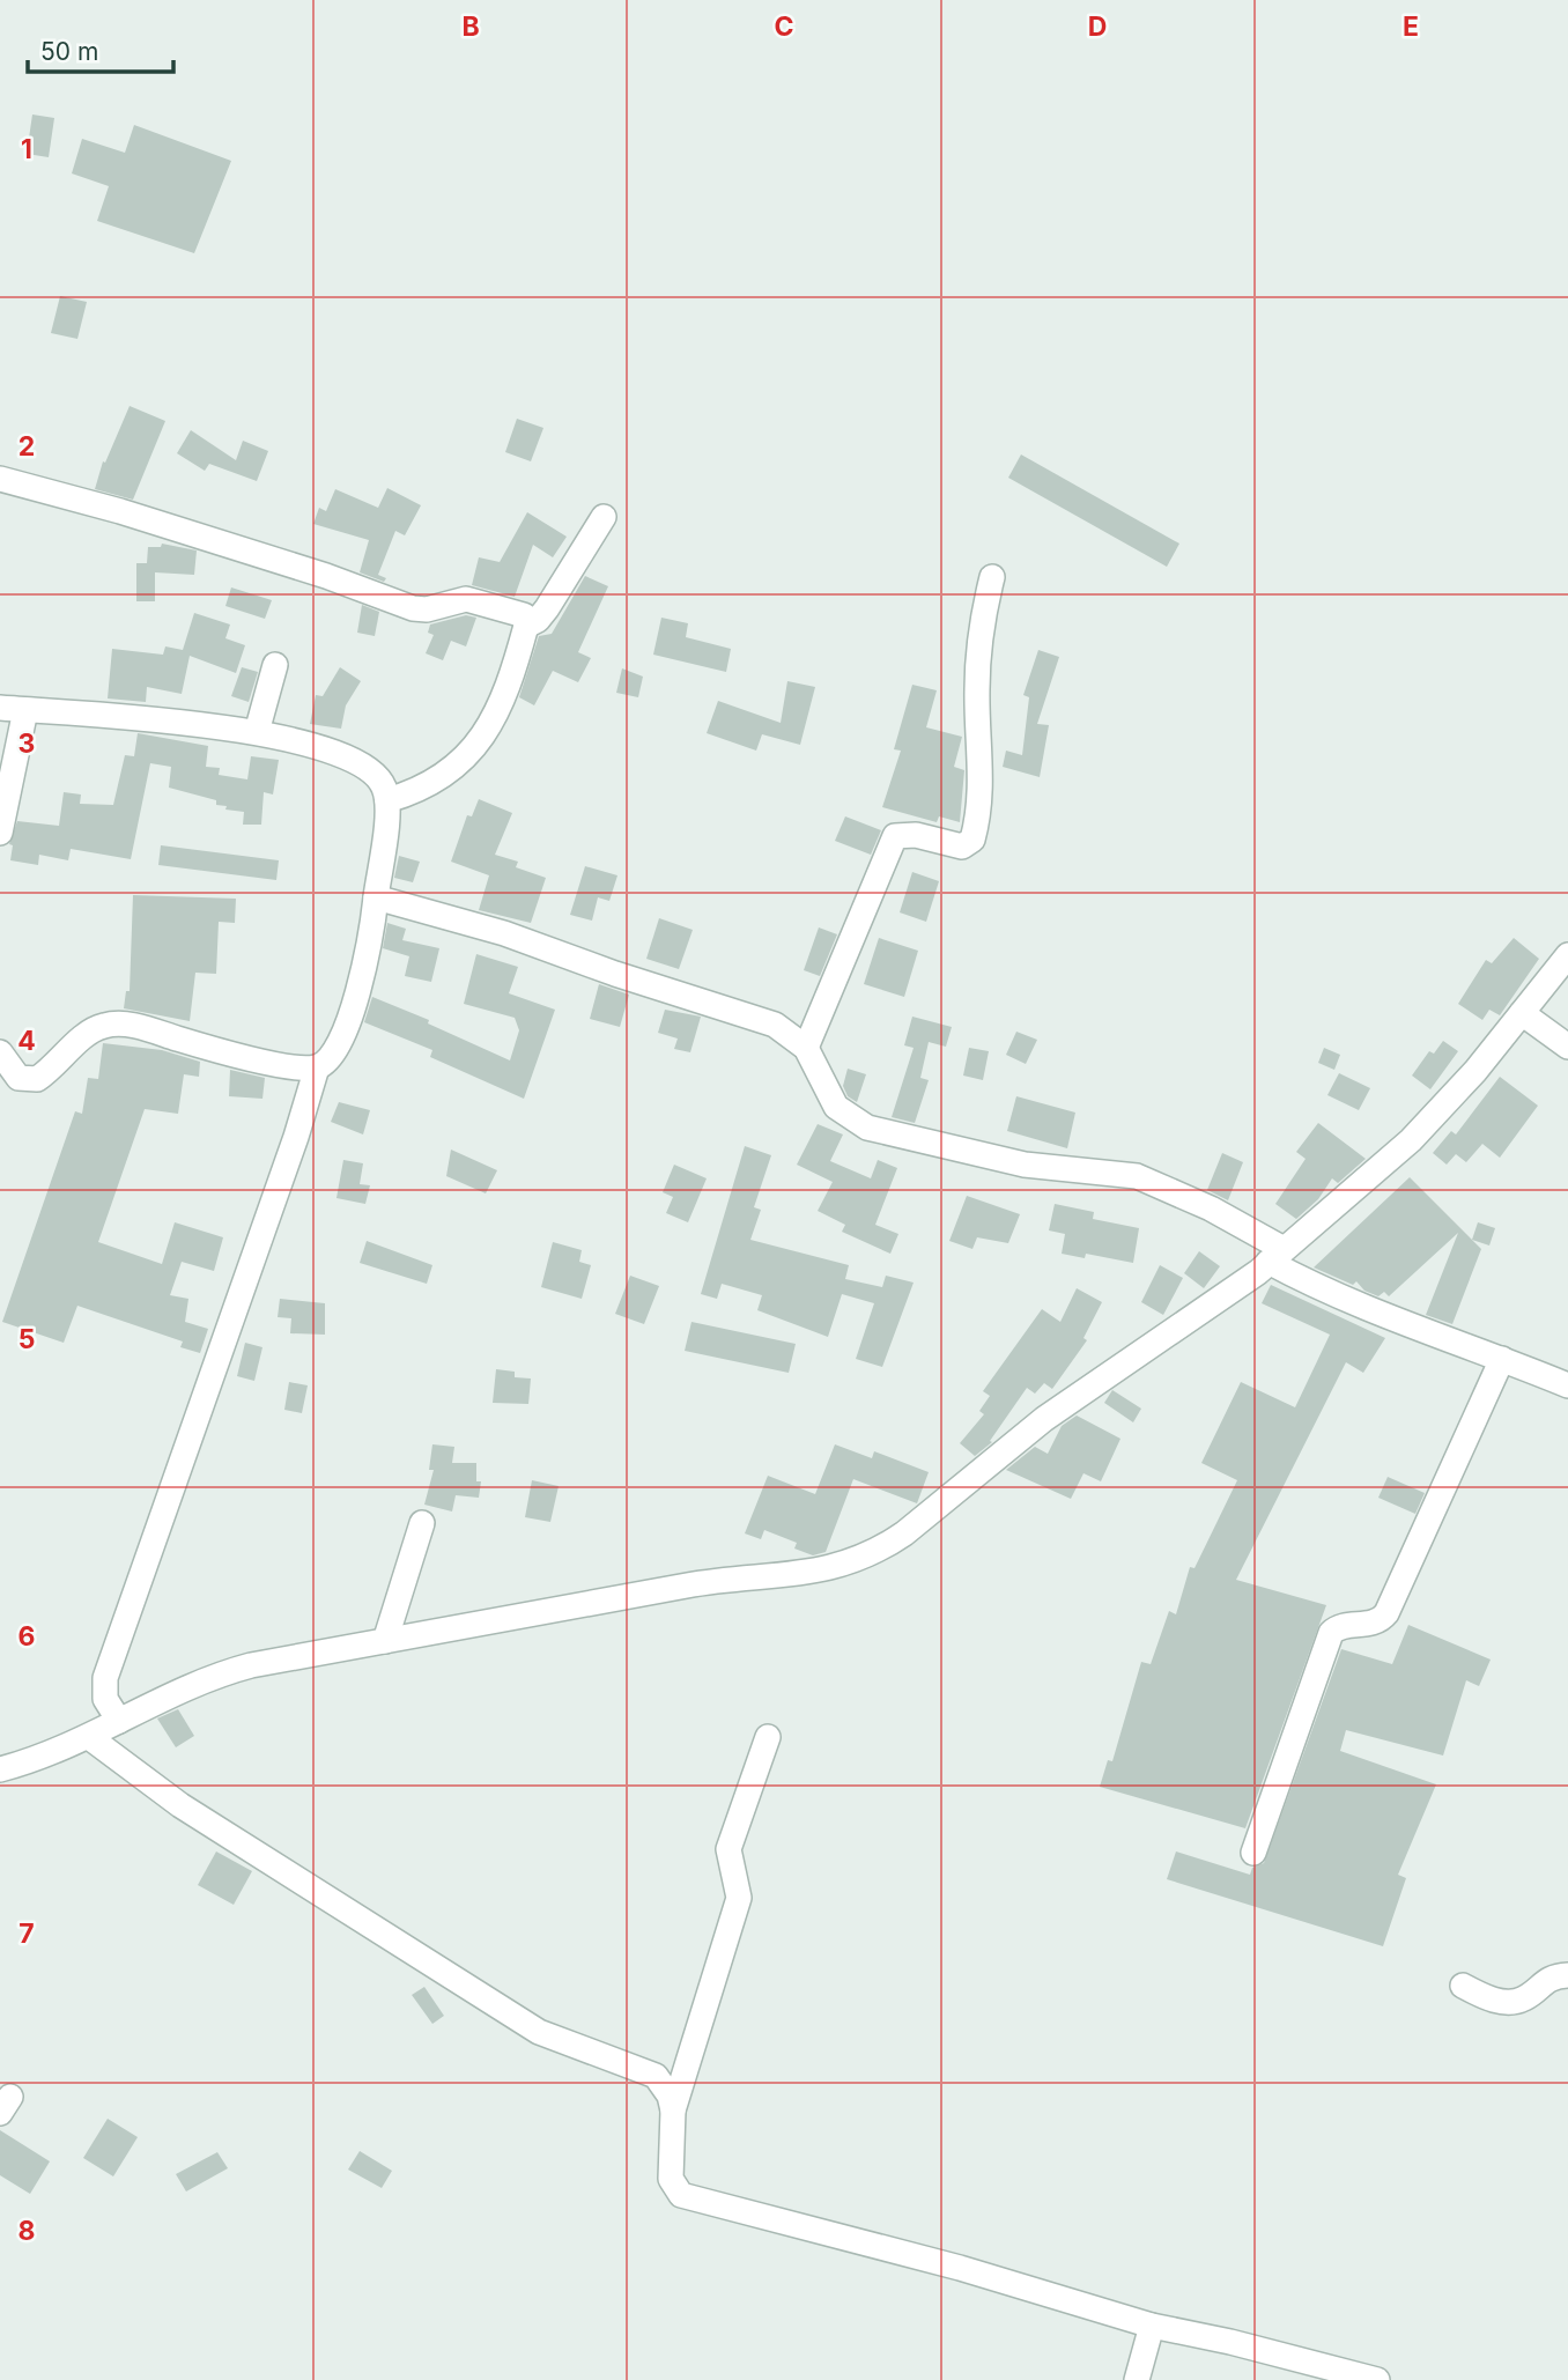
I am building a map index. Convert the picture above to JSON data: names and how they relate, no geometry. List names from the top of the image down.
{
  "scale_bar": "50 m",
  "grid": {
    "columns": [
      "B",
      "C",
      "D",
      "E"
    ],
    "rows": [
      "1",
      "2",
      "3",
      "4",
      "5",
      "6",
      "7",
      "8"
    ]
  }
}
